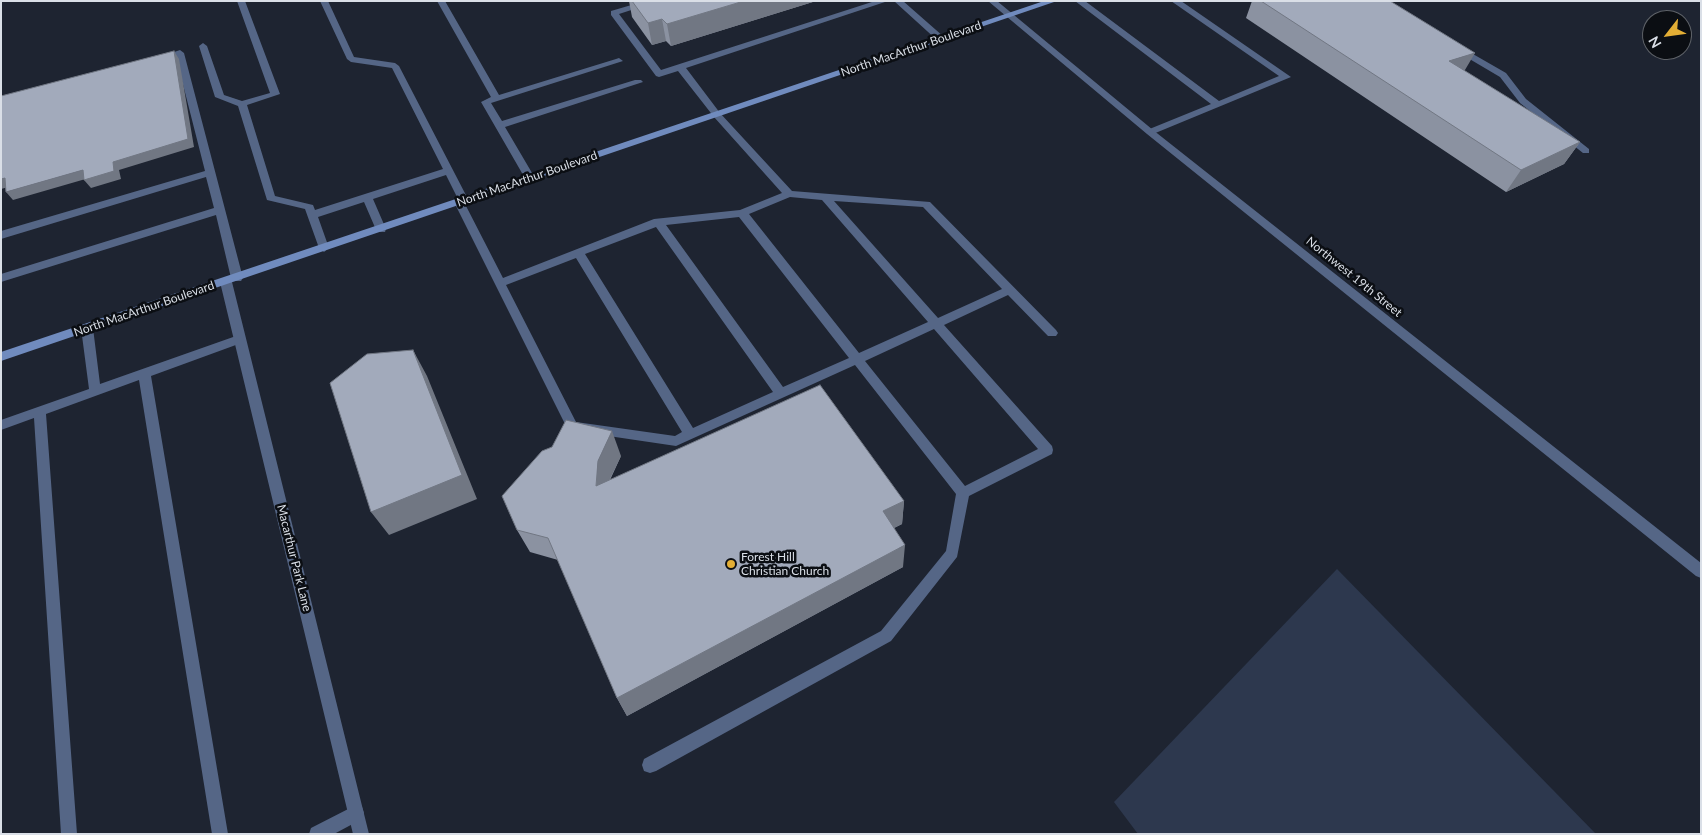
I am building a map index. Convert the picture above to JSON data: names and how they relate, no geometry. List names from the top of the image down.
{
  "streets": {
    "main road": ["North MacArthur Boulevard"],
    "street": ["Northwest 19th Street", "Macarthur Park Lane"]
  },
  "crossings": [
    ["North MacArthur Boulevard", "Northwest 19th Street"],
    ["North MacArthur Boulevard", "Macarthur Park Lane"]
  ],
  "places": ["Forest Hill Christian Church"],
  "north": "bottom left"
}
